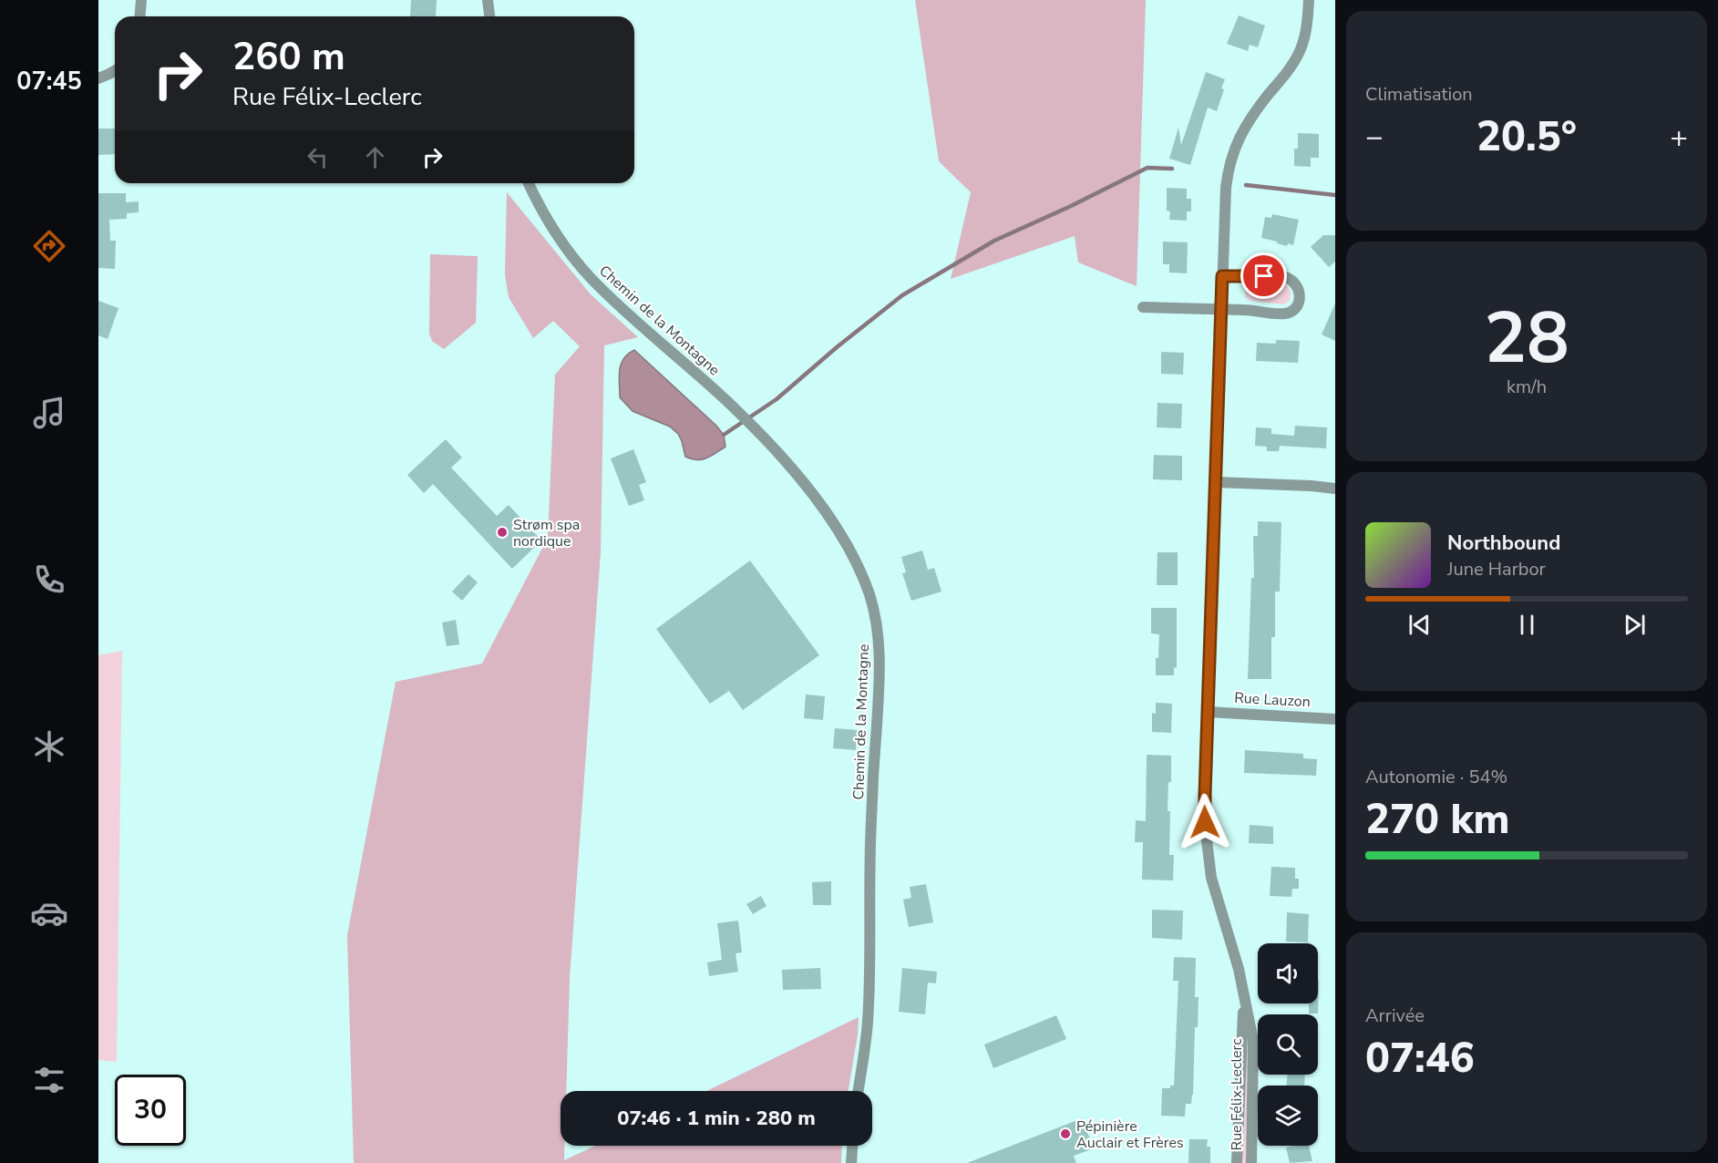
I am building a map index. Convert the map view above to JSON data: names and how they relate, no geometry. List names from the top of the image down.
{
  "streets": {
    "street": ["Chemin de la Montagne", "Rue Lauzon", "Rue Félix-Leclerc"]
  },
  "crossings": [
    ["Rue Lauzon", "Rue Félix-Leclerc"]
  ],
  "places": ["Strøm spa nordique", "Pépinière Auclair et Frères"],
  "page": {
    "tabs": "07:45",
    "tile": [
      "Climatisation",
      ["28", "km/h"],
      ["Autonomie · 54%", "270 km"],
      ["Arrivée", "07:46"]
    ],
    "turn": ["260 m", "Rue Félix-Leclerc"],
    "heat": ["−", "20.5°", "+"],
    "song": ["Northbound", "June Harbor"],
    "limit": "30",
    "trip": "07:46 · 1 min · 280 m"
  }
}
